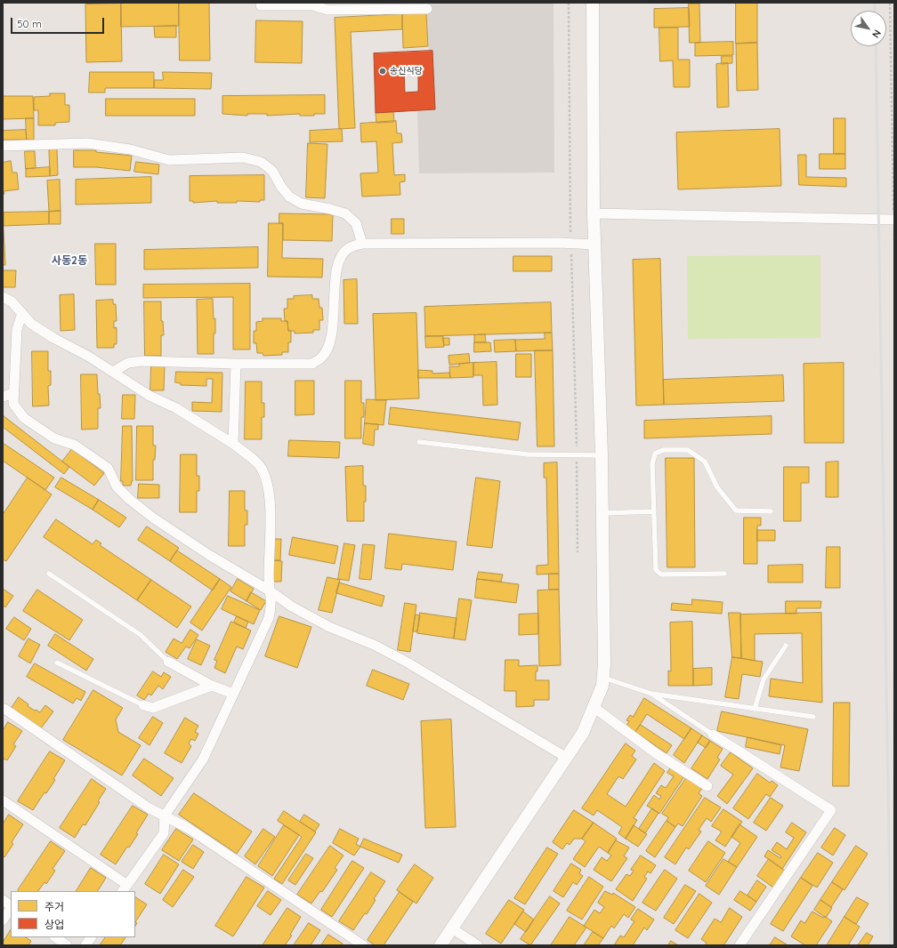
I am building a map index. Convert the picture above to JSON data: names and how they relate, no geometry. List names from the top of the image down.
{
  "districts": ["사동2동"],
  "places": ["송신식당"],
  "legend": ["주거", "상업"],
  "scale_bar": "50 m",
  "north": "bottom right"
}
